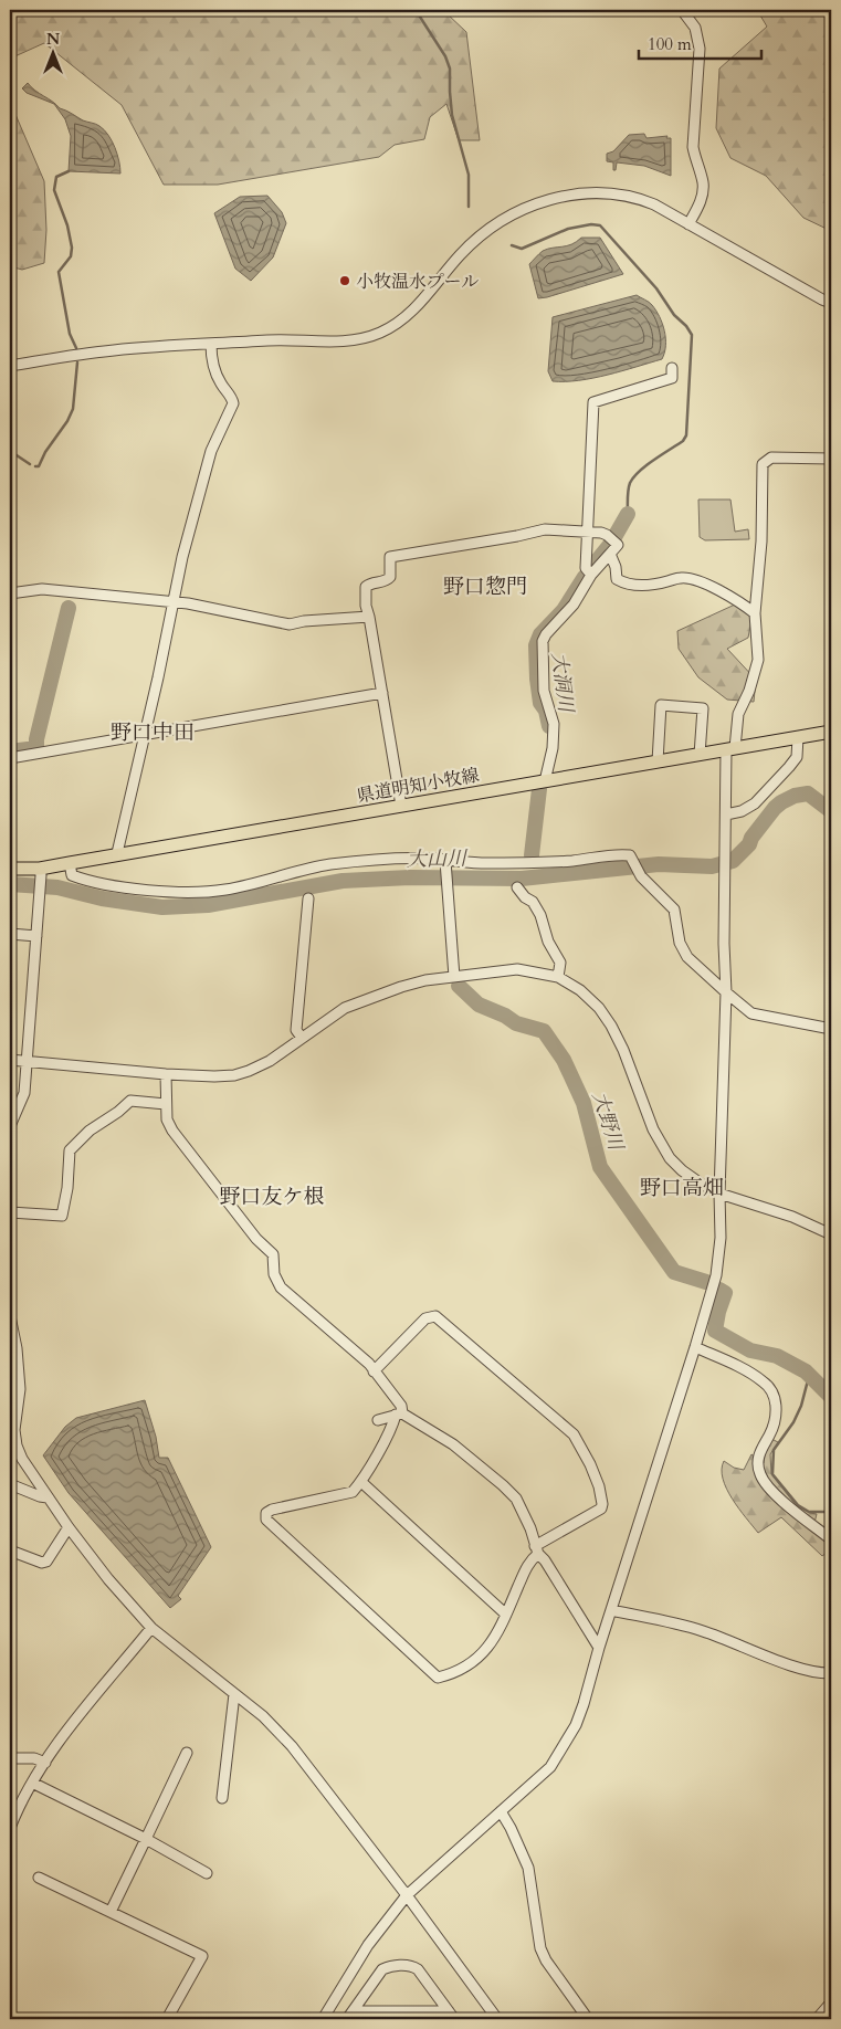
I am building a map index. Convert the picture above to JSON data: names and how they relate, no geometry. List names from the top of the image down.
{
  "streets": {
    "main road": ["県道明知小牧線"]
  },
  "districts": [
    "野口惣門",
    "野口中田",
    "野口高畑",
    "野口友ケ根"
  ],
  "water": ["大洞川", "大山川", "大野川"],
  "places": ["小牧温水プール"],
  "scale_bar": "100 m",
  "north": "top"
}
